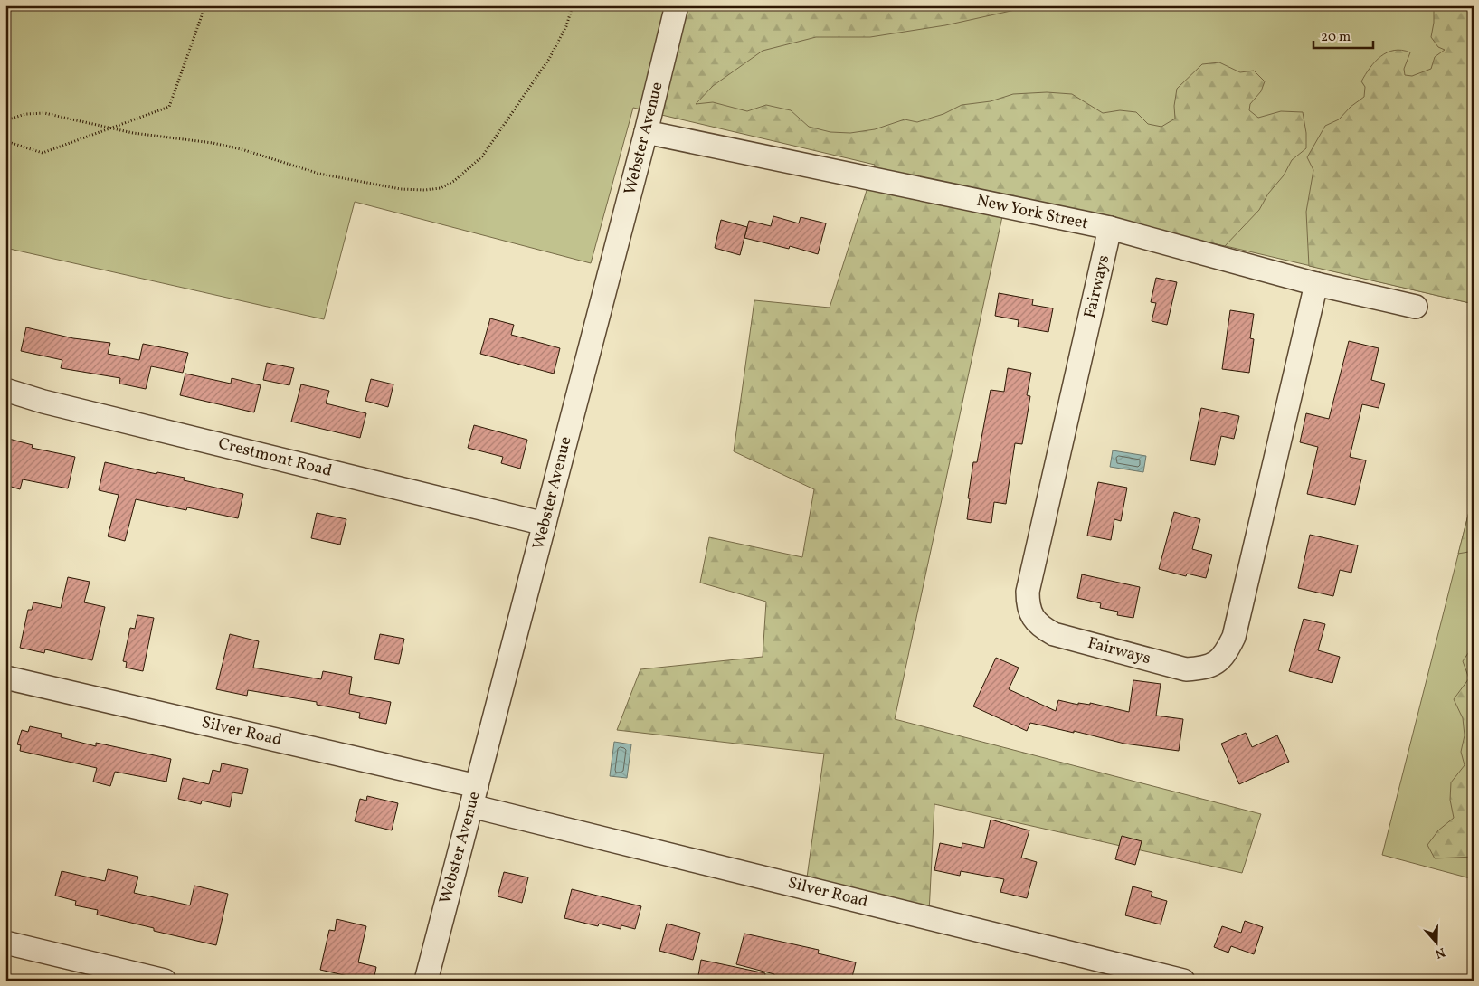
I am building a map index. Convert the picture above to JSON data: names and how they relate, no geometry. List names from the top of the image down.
{
  "streets": {
    "street": [
      "Webster Avenue",
      "New York Street",
      "Fairways",
      "Crestmont Road",
      "Silver Road"
    ]
  },
  "crossings": [
    ["Webster Avenue", "New York Street"],
    ["Webster Avenue", "Crestmont Road"],
    ["Webster Avenue", "Silver Road"],
    ["New York Street", "Fairways"]
  ],
  "scale_bar": "20 m",
  "north": "bottom"
}
